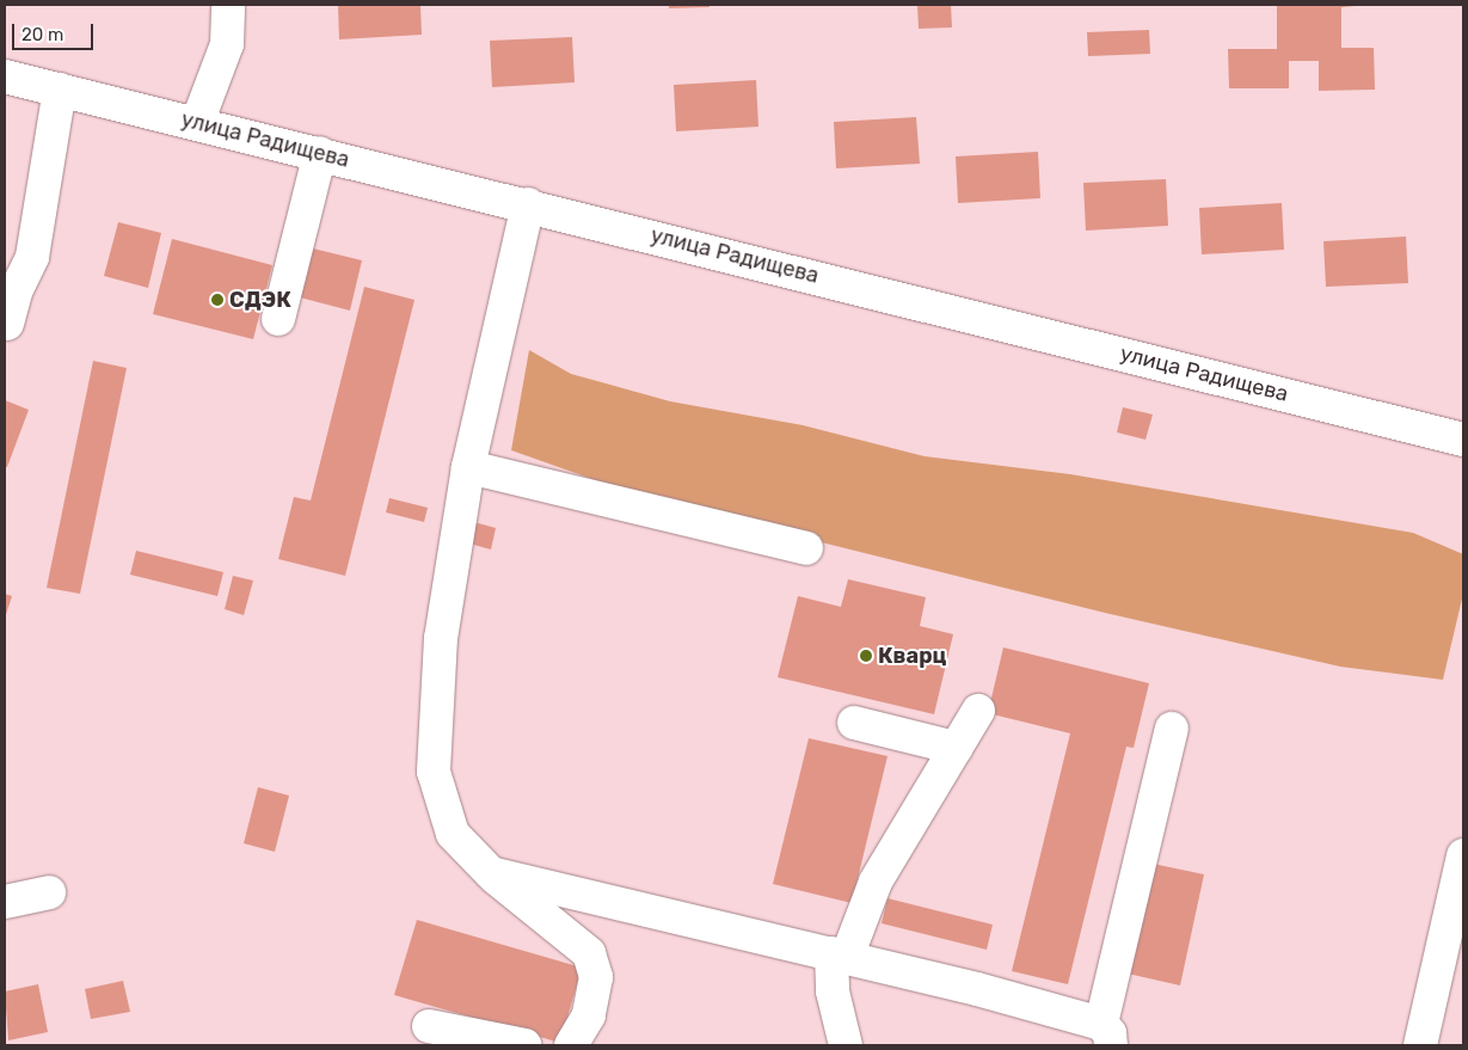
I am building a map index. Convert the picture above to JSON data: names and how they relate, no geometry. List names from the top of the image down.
{
  "streets": {
    "main road": ["улица Радищева"]
  },
  "places": ["СДЭК", "Кварц"],
  "scale_bar": "20 m"
}
